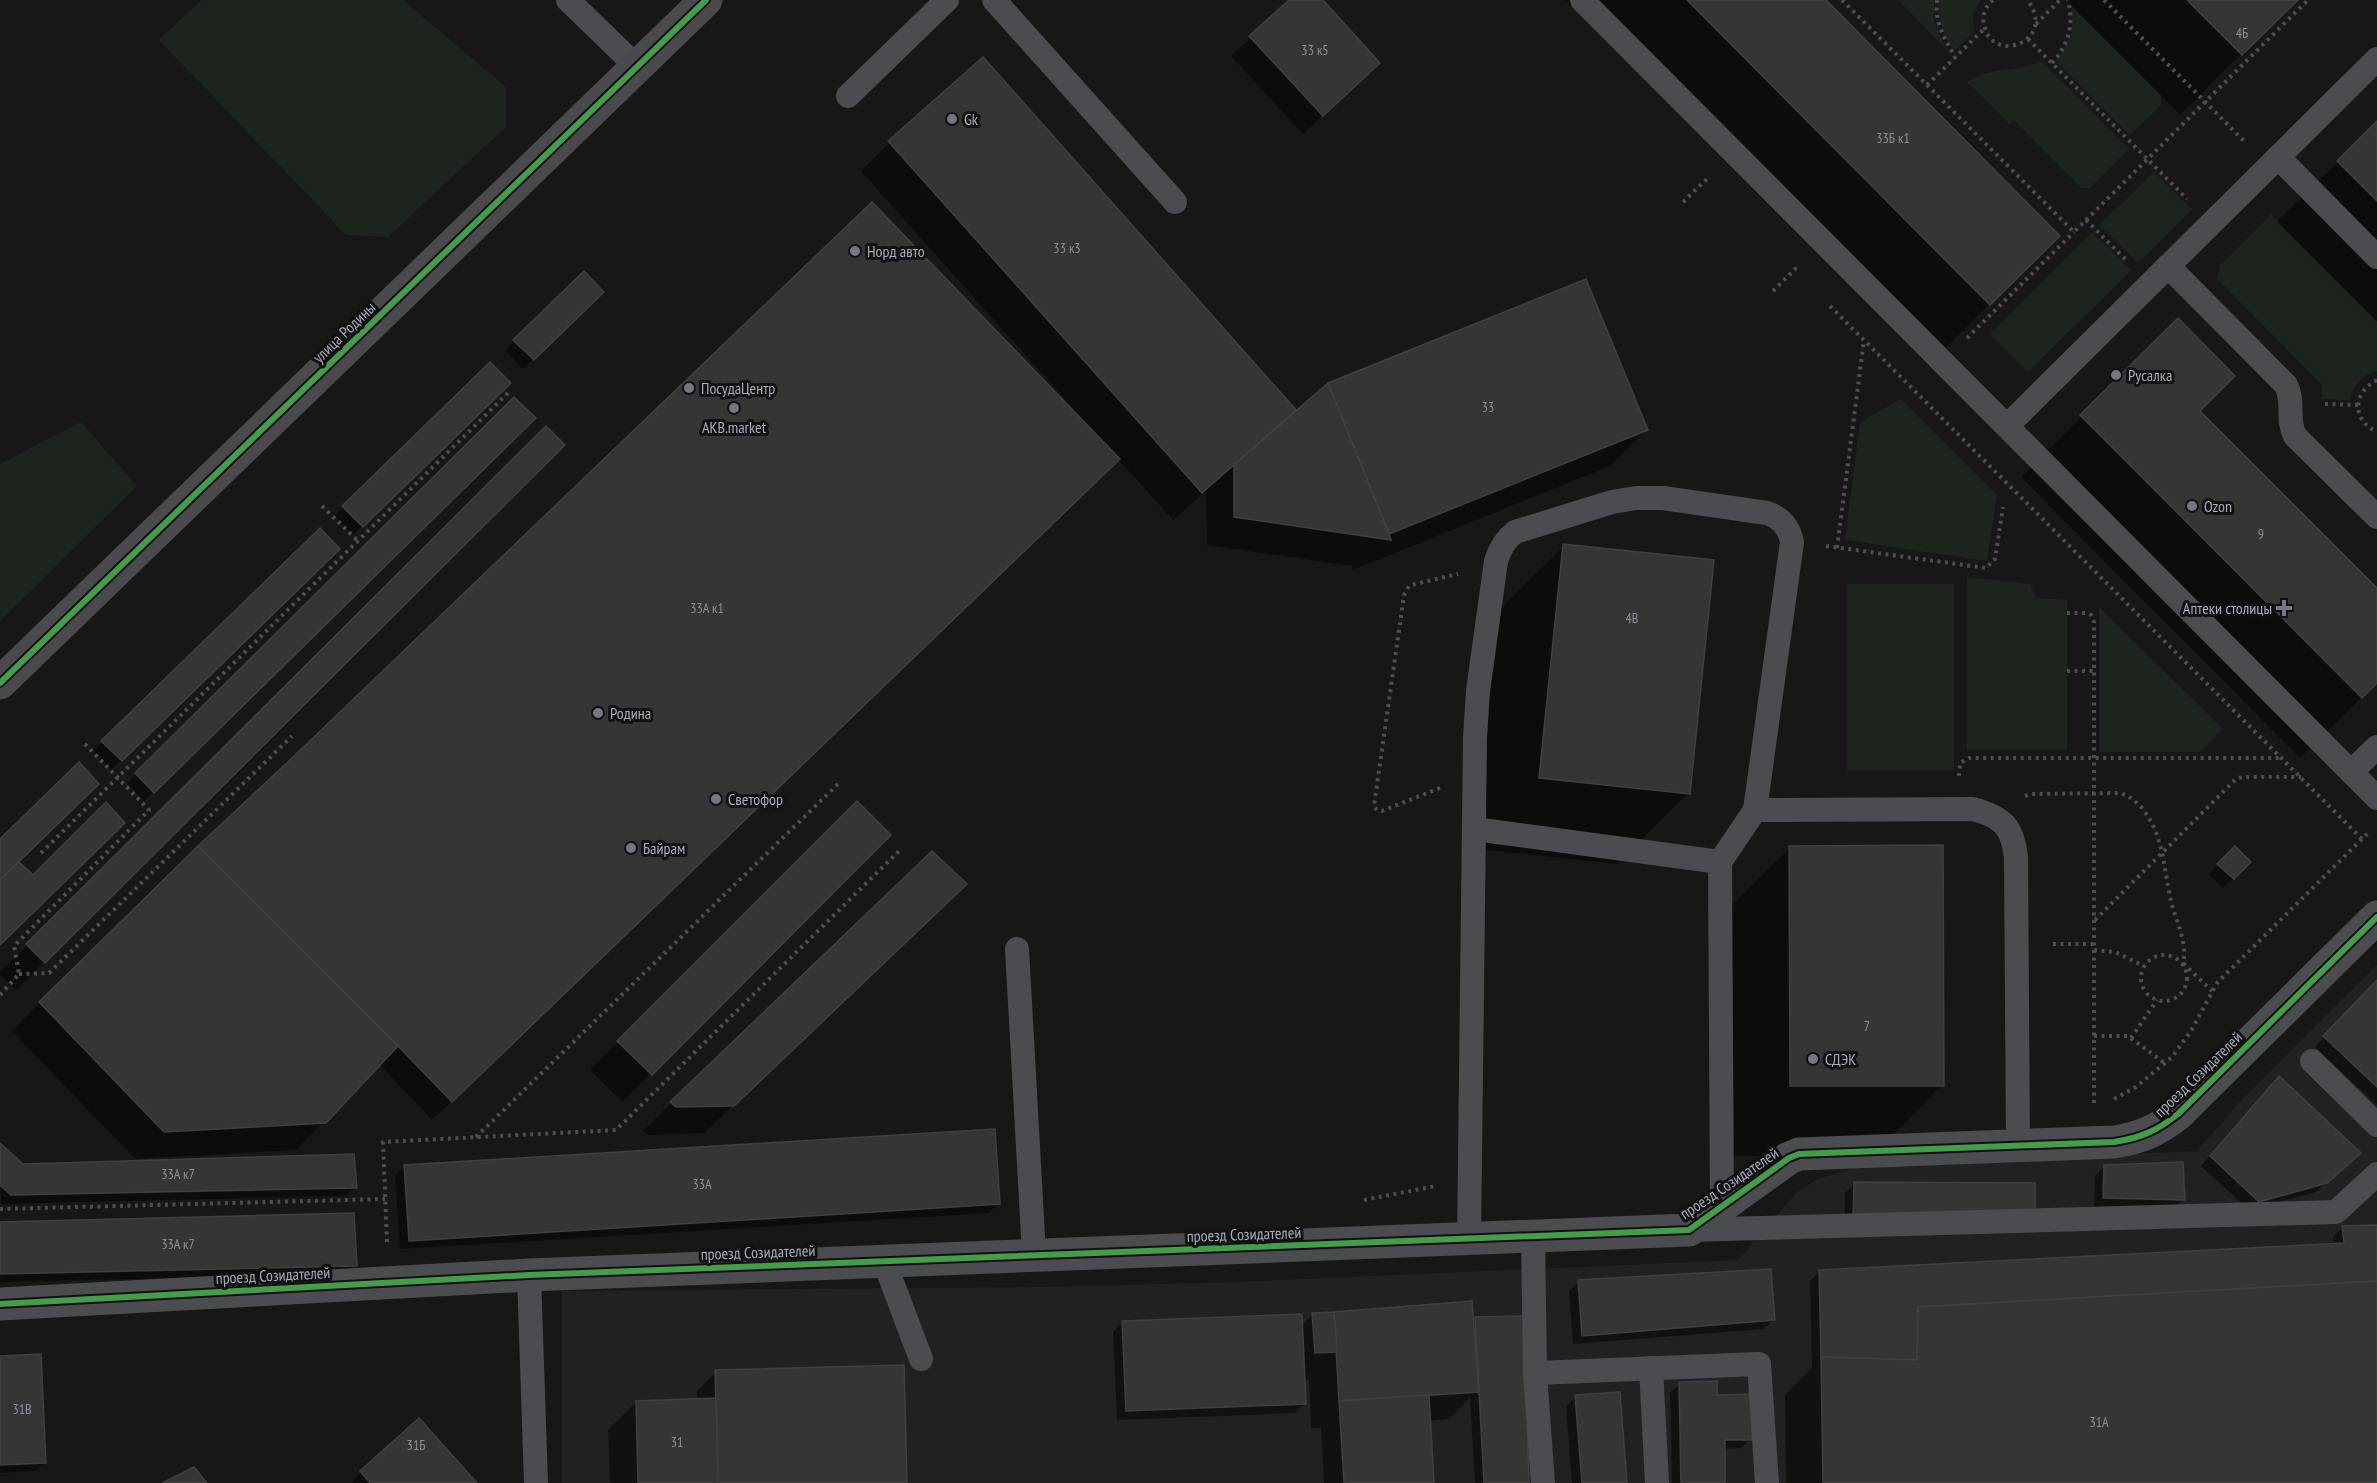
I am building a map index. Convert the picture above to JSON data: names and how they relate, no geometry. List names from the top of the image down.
{
  "streets": {
    "street": ["улица Родины", "проезд Созидателей"]
  },
  "places": {
    "other": [
      "Gk",
      "Норд авто",
      "Русалка",
      "ПосудаЦентр",
      "AKB.market",
      "Ozon",
      "Родина",
      "Светофор",
      "Байрам",
      "СДЭК"
    ],
    "health": ["Аптеки столицы"]
  },
  "house_numbers": [
    "4Б",
    "33 к5",
    "33Б к1",
    "33 к3",
    "33",
    "9",
    "33А к1",
    "4В",
    "7",
    "33А к7",
    "33А",
    "33А к7",
    "31В",
    "31А",
    "31",
    "31Б"
  ]
}
